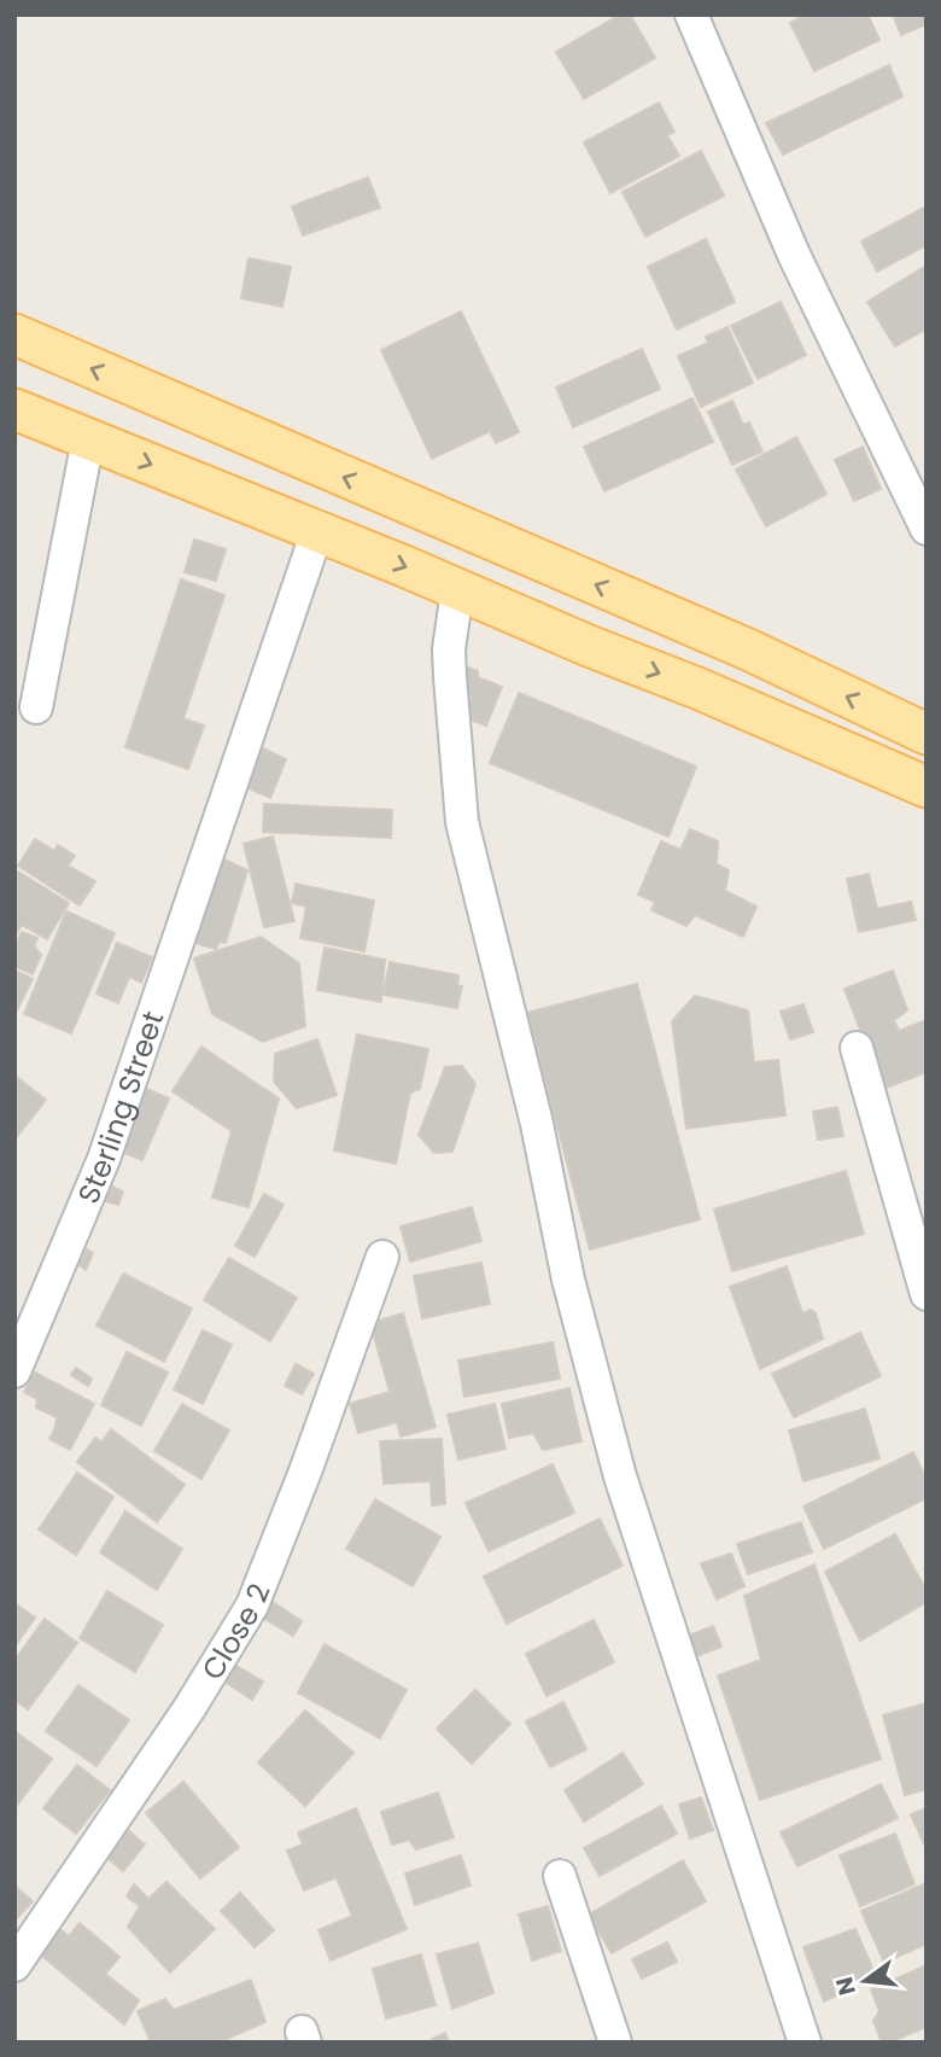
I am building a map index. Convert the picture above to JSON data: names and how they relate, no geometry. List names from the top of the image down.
{
  "streets": {
    "street": ["Sterling Street", "Close 2"]
  },
  "north": "left"
}
